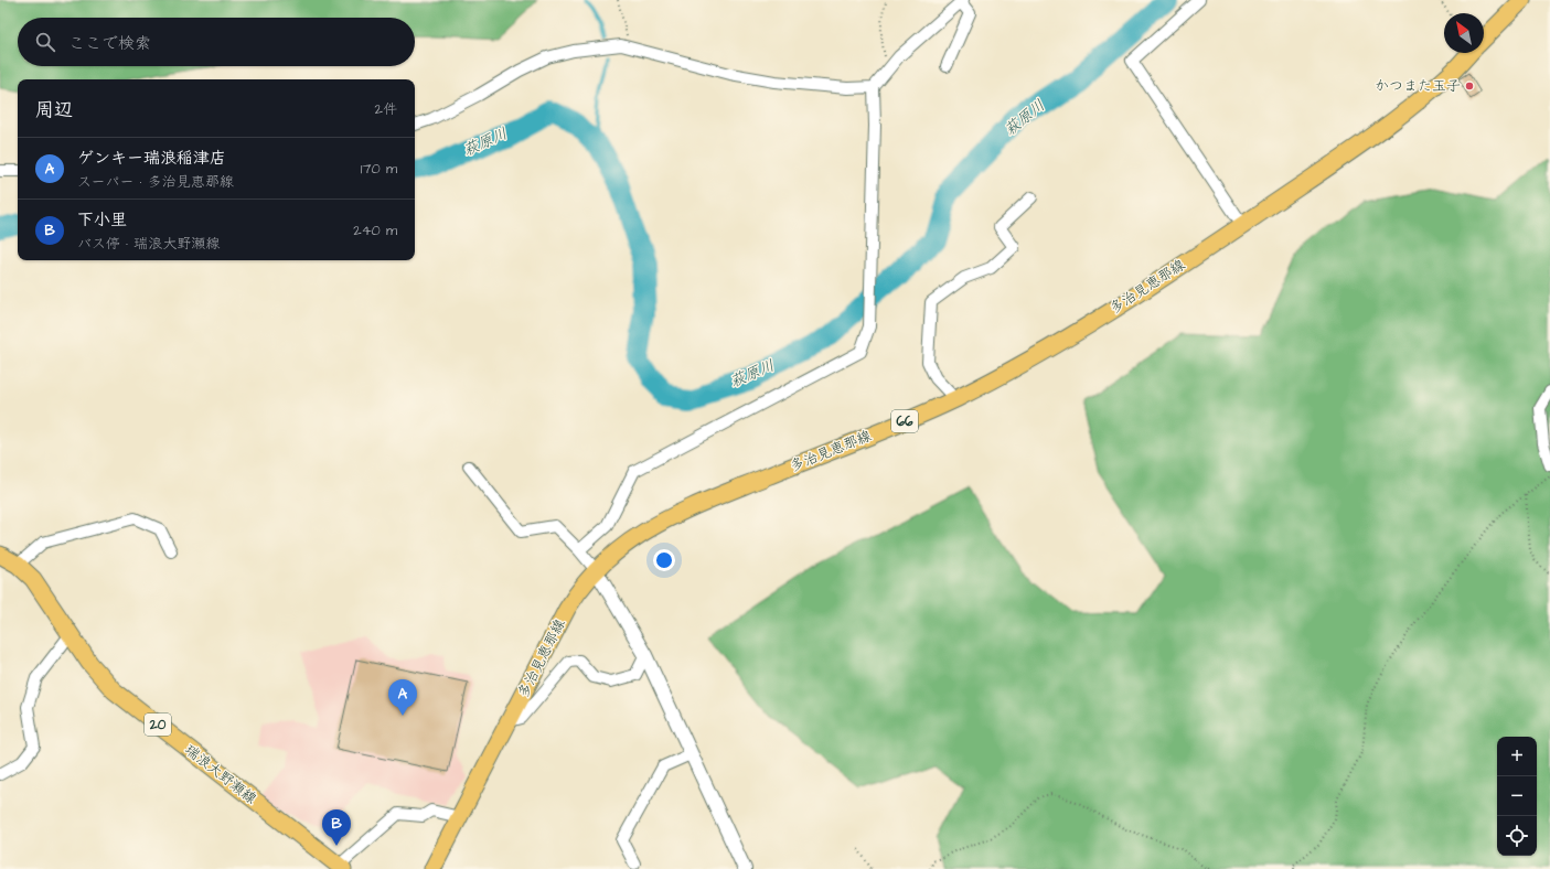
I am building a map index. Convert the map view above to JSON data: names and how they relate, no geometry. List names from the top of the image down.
{
  "streets": {
    "main road": [
      "多治見恵那線",
      "66",
      "20",
      "瑞浪大野瀬線"
    ]
  },
  "water": ["萩原川"],
  "places": ["かつまた玉子"],
  "north": "top left",
  "page": {
    "search": "ここで検索",
    "heading": ["周辺", "2件"],
    "list": [
      {
        "mark": "A",
        "name": "ゲンキー瑞浪稲津店",
        "note": "スーパー · 多治見恵那線",
        "value": "170 m"
      },
      {
        "mark": "B",
        "name": "下小里",
        "note": "バス停 · 瑞浪大野瀬線",
        "value": "240 m"
      }
    ],
    "pins": ["A", "B"],
    "map_buttons": ["+", "−"]
  }
}
